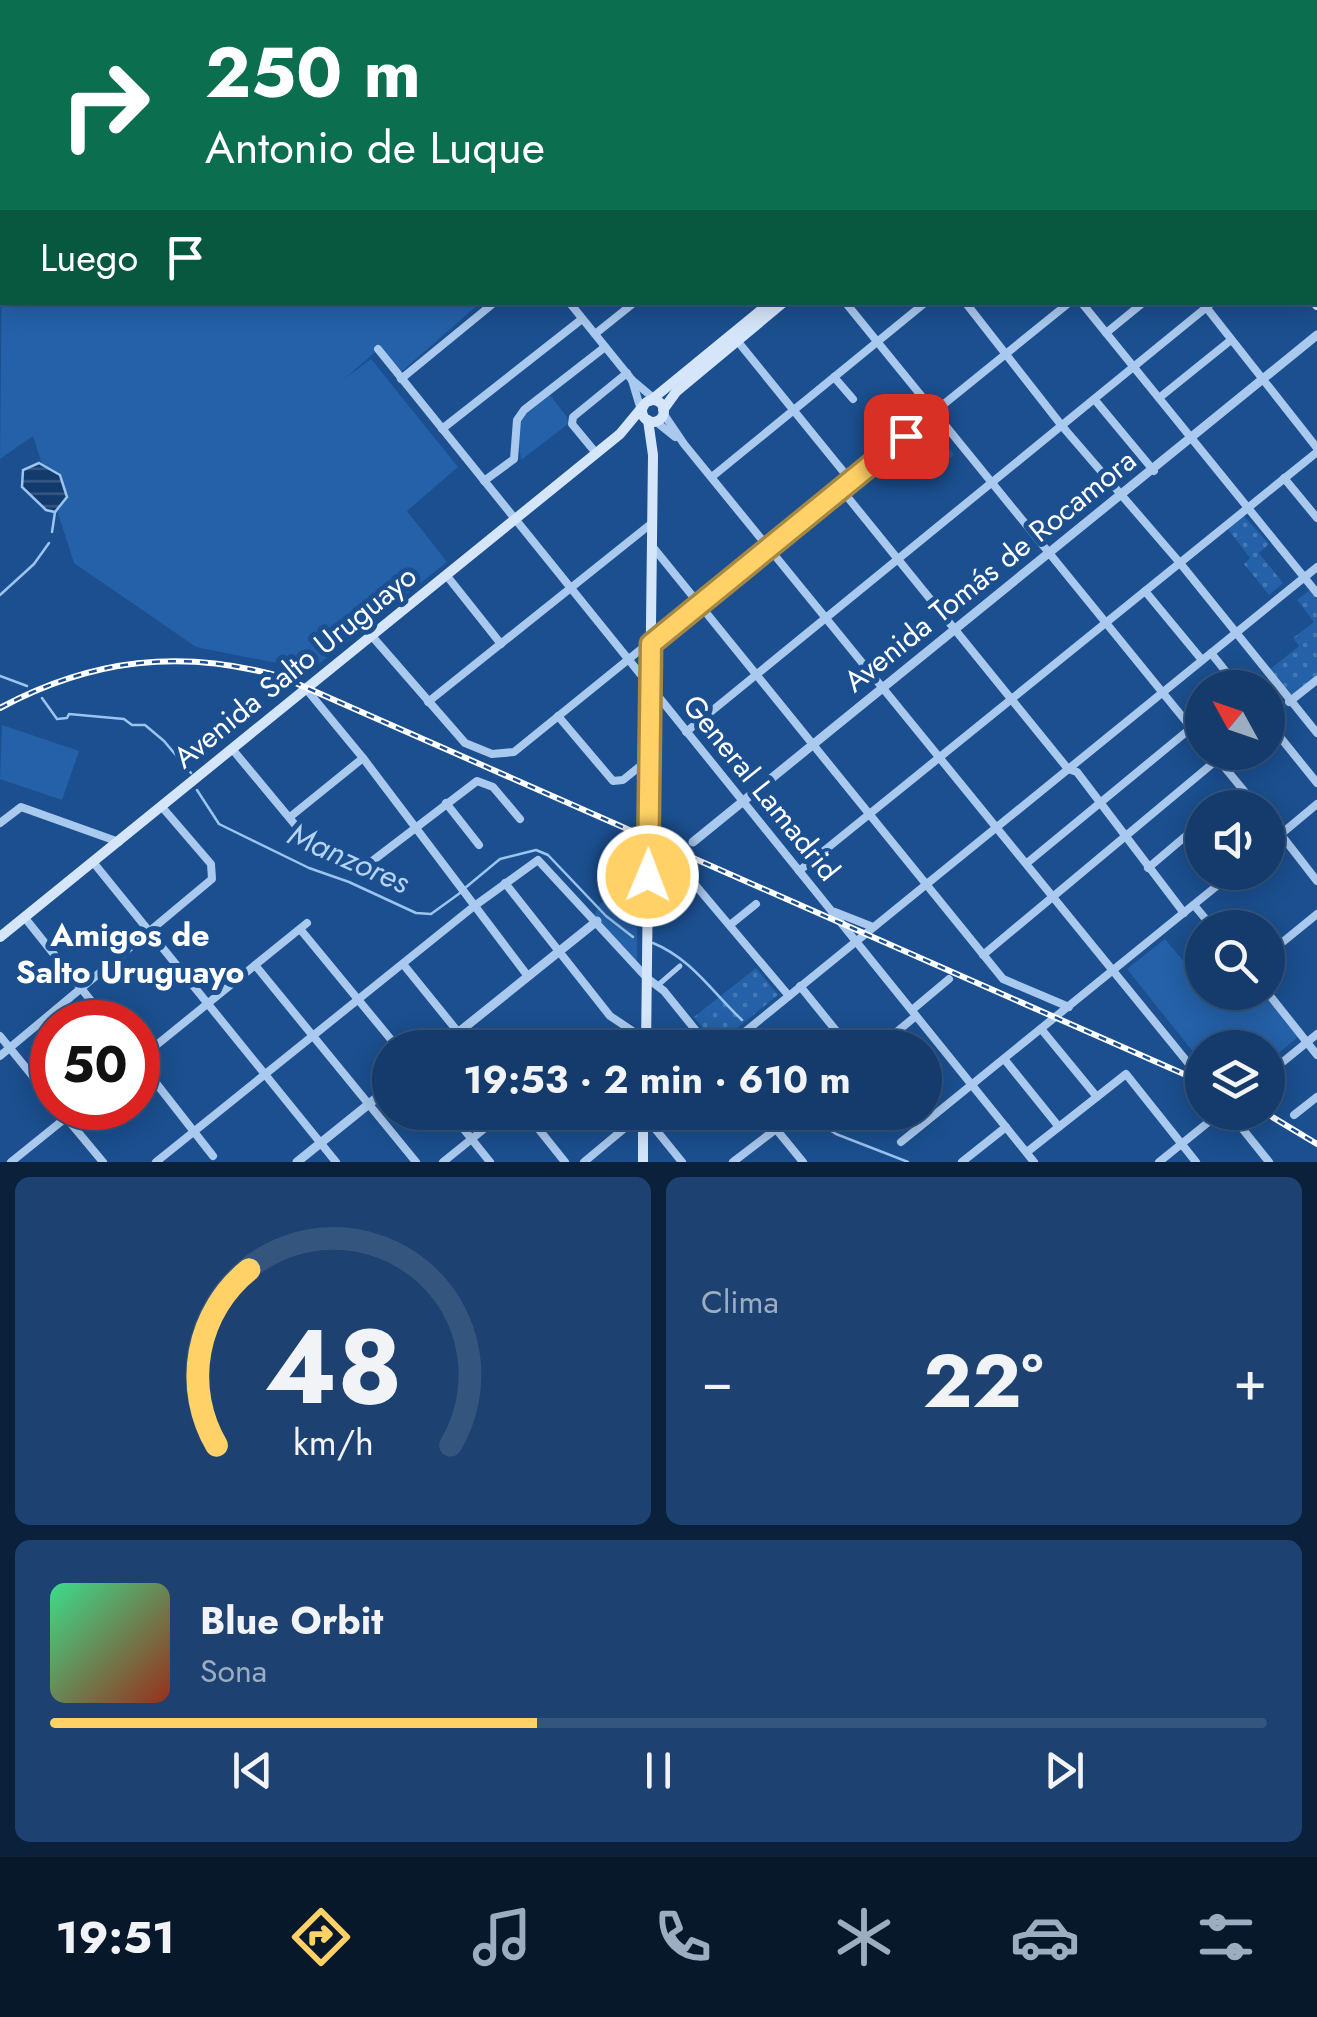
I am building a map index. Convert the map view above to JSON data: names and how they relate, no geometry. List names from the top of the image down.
{
  "streets": {
    "main road": ["Avenida Salto Uruguayo"],
    "street": ["Avenida Tomás de Rocamora", "General Lamadrid"]
  },
  "crossings": [
    ["Avenida Tomás de Rocamora", "General Lamadrid"],
    ["Avenida Salto Uruguayo", "General Lamadrid"]
  ],
  "districts": ["Amigos de Salto Uruguayo"],
  "water": ["Manzores"],
  "north": "top left",
  "page": {
    "turn": ["250 m", "Antonio de Luque"],
    "then": "Luego",
    "limit": "50",
    "trip": "19:53 · 2 min · 610 m",
    "tile": "Clima",
    "heat": ["−", "22°", "+"],
    "song": ["Blue Orbit", "Sona"],
    "tabs": "19:51",
    "gauge": ["48", "km/h"]
  }
}
